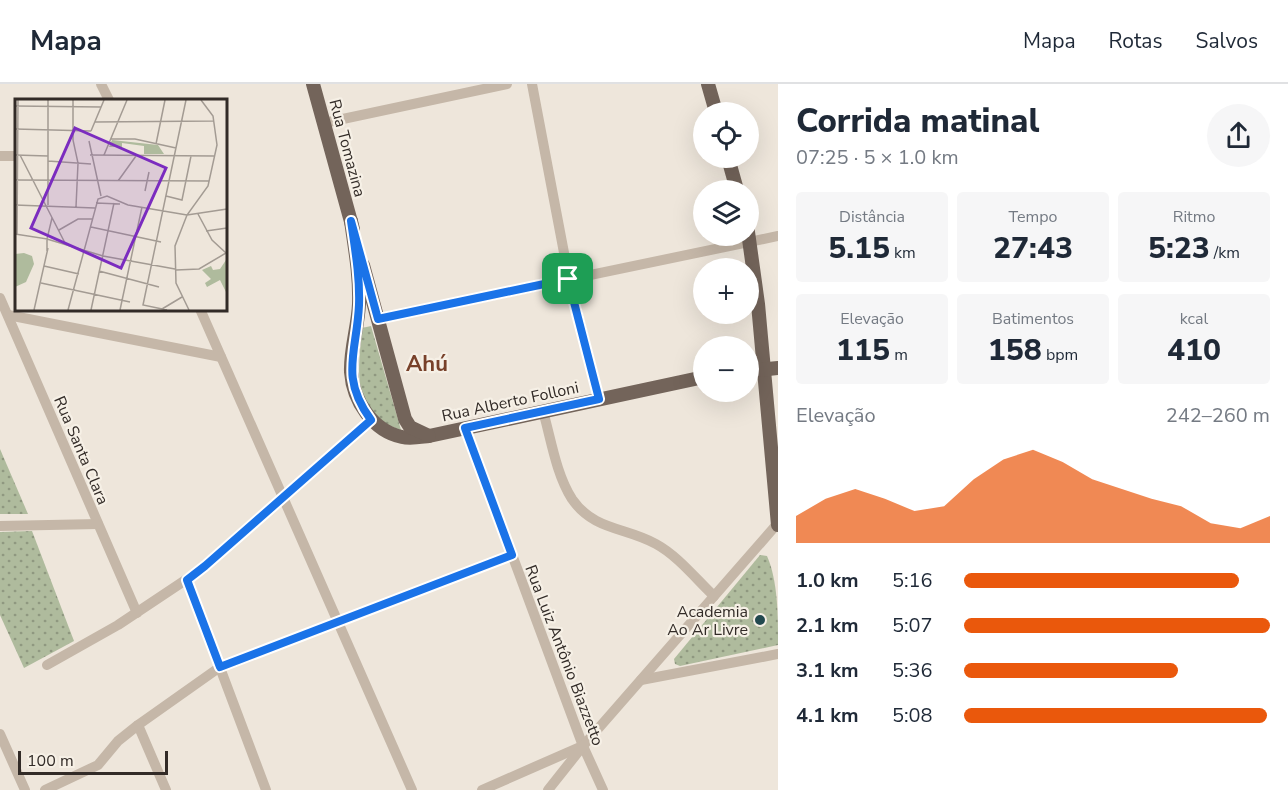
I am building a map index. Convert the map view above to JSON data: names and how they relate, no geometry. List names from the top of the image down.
{
  "streets": {
    "main road": ["Rua Tomazina", "Rua Alberto Folloni"],
    "street": ["Rua Santa Clara", "Rua Luiz Antônio Biazzetto"]
  },
  "crossings": [
    ["Rua Tomazina", "Rua Alberto Folloni"],
    ["Rua Alberto Folloni", "Rua Luiz Antônio Biazzetto"]
  ],
  "districts": ["Ahú"],
  "places": ["Academia Ao Ar Livre"],
  "scale_bar": "100 m",
  "page": {
    "header": "Mapa",
    "nav": ["Mapa", "Rotas", "Salvos"],
    "heading": ["Corrida matinal", "07:25 · 5 × 1.0 km"],
    "map_buttons": ["+", "−"],
    "stats": [
      ["Distância", "5.15 km"],
      ["Tempo", "27:43"],
      ["Ritmo", "5:23 /km"],
      ["Elevação", "115 m"],
      ["Batimentos", "158 bpm"],
      ["kcal", "410"]
    ],
    "chart": ["Elevação", "242–260 m"],
    "list": [
      {
        "name": "1.0 km",
        "note": "5:16"
      },
      {
        "name": "2.1 km",
        "note": "5:07"
      },
      {
        "name": "3.1 km",
        "note": "5:36"
      },
      {
        "name": "4.1 km",
        "note": "5:08"
      }
    ],
    "scale": "100 m"
  }
}
